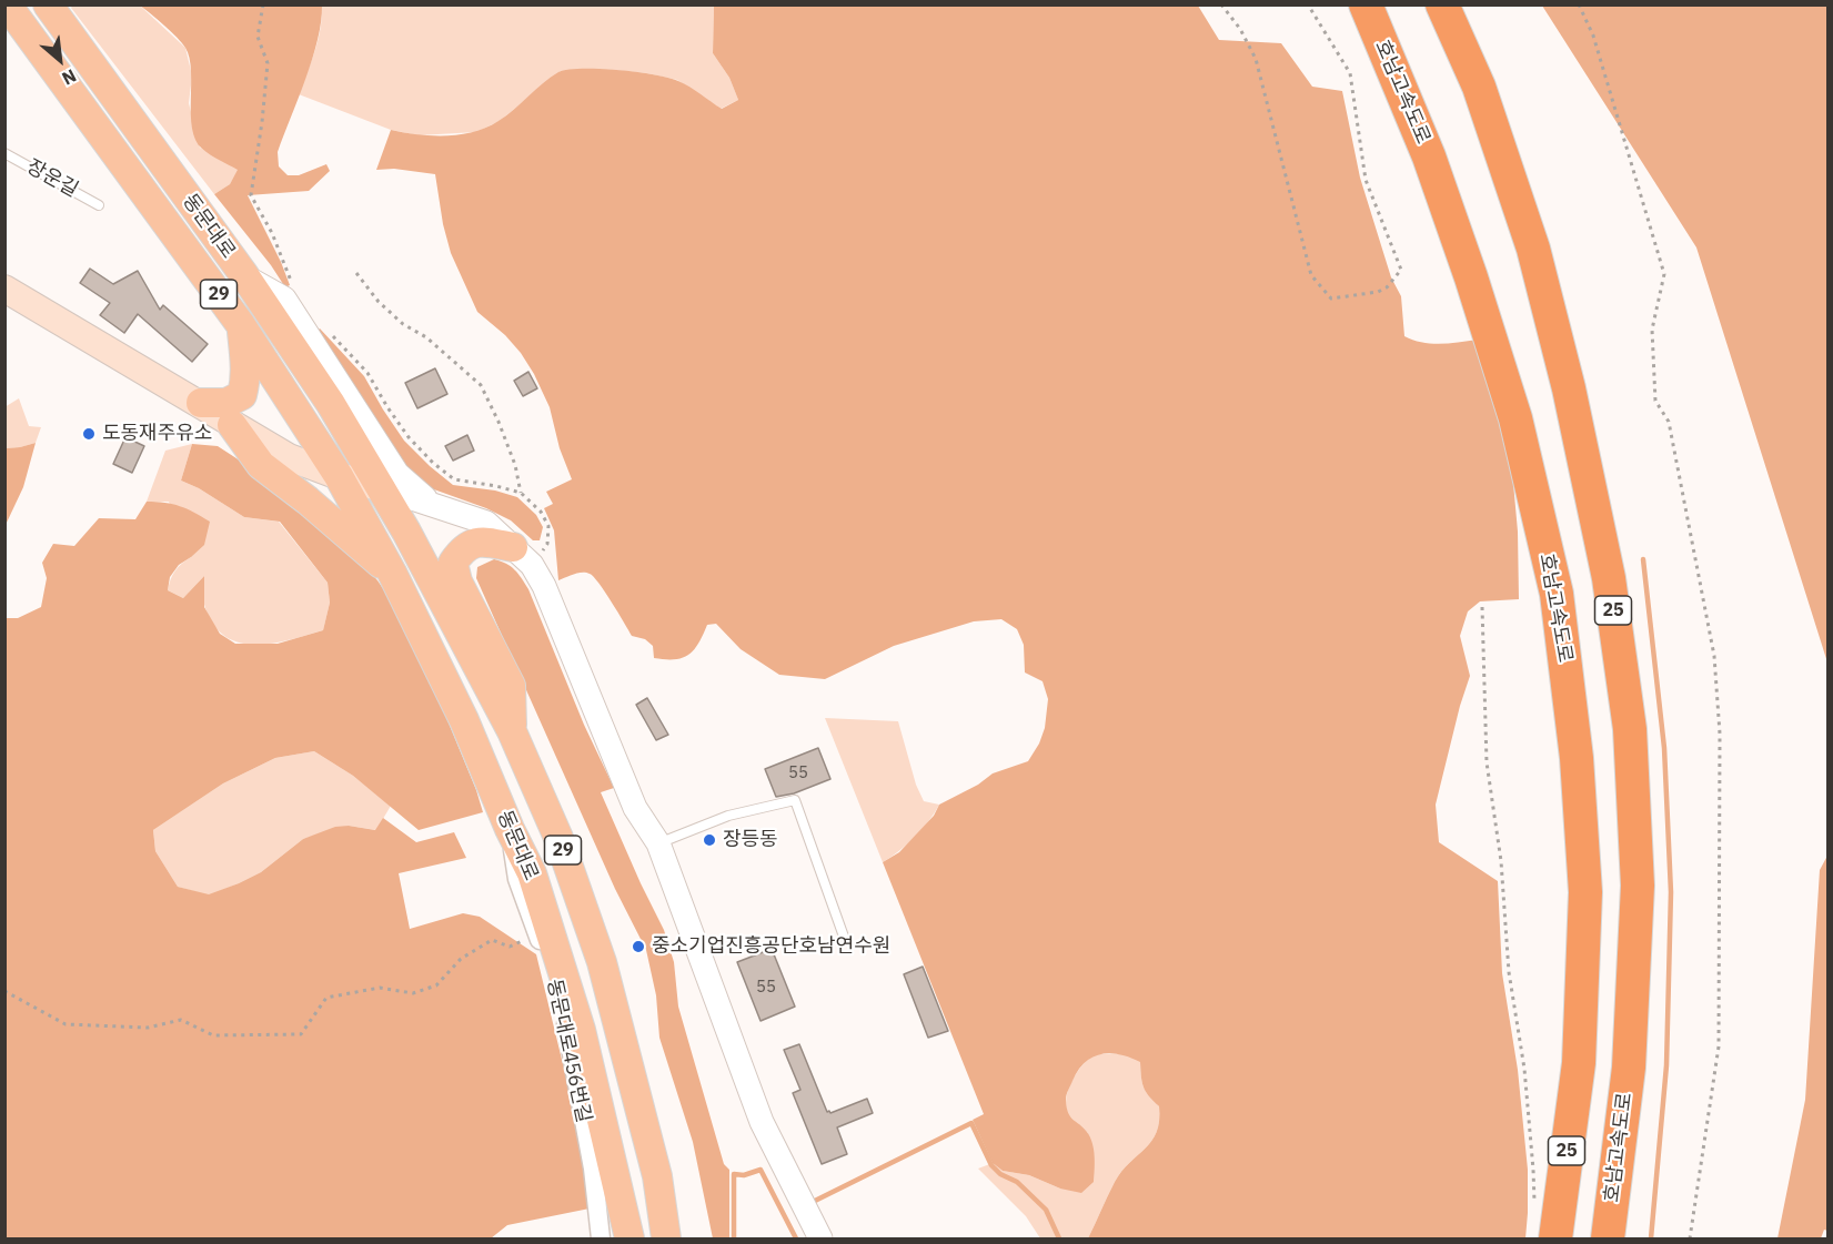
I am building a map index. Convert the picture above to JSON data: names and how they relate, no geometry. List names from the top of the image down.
{
  "streets": {
    "highway": ["호남고속도로", "25"],
    "main road": ["동문대로", "29"],
    "street": ["동문대로456번길"],
    "lane": ["장운길"]
  },
  "crossings": [
    ["동문대로", "동문대로456번길"]
  ],
  "places": ["도동재주유소", "장등동", "중소기업진흥공단호남연수원"],
  "house_numbers": ["55", "55"],
  "north": "bottom right"
}
